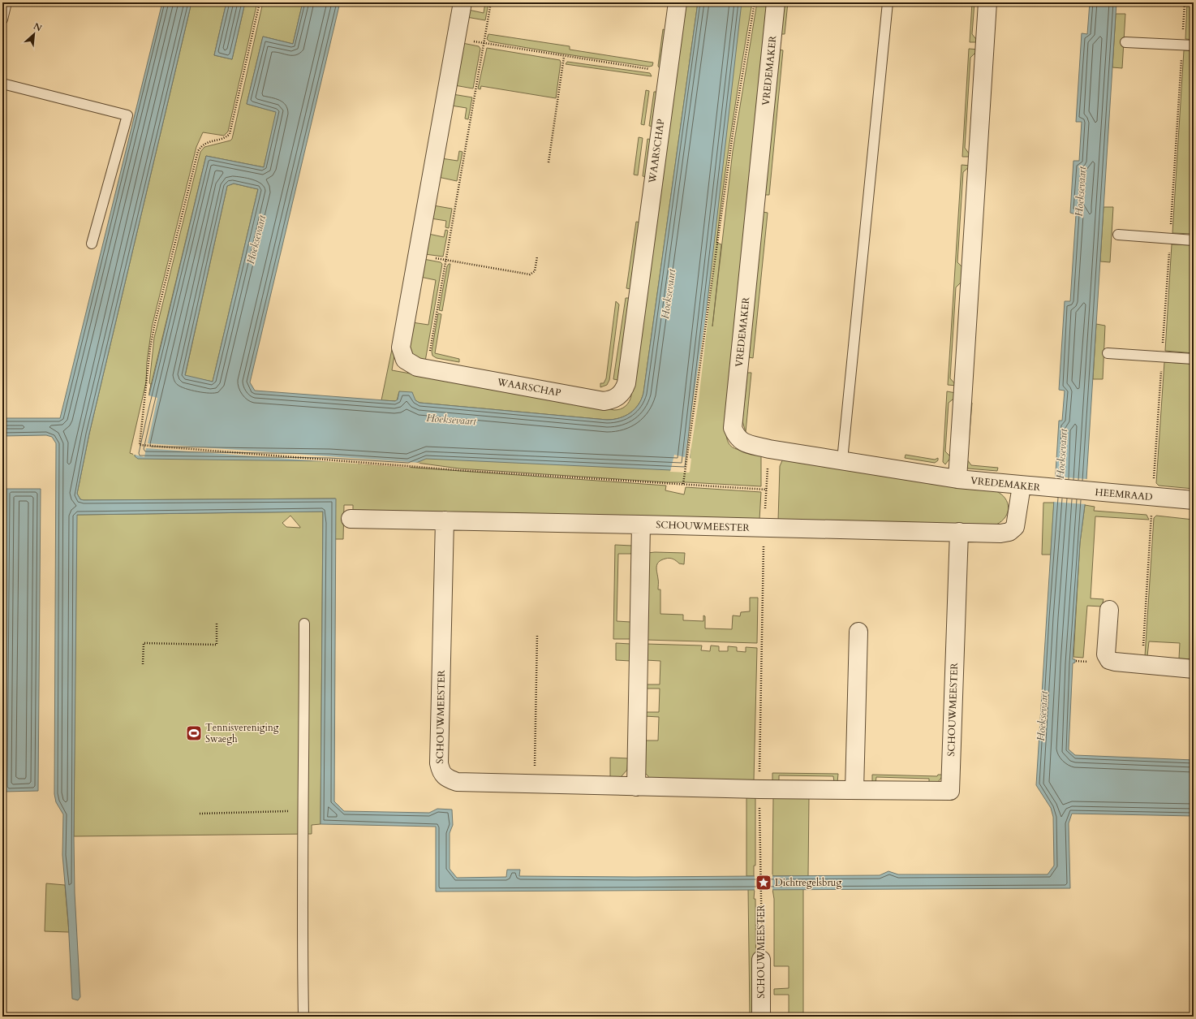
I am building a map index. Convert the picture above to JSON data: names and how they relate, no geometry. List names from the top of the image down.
{
  "streets": {
    "street": [
      "VREDEMAKER",
      "WAARSCHAP",
      "HEEMRAAD",
      "SCHOUWMEESTER"
    ]
  },
  "crossings": [
    ["VREDEMAKER", "HEEMRAAD"],
    ["VREDEMAKER", "SCHOUWMEESTER"]
  ],
  "water": ["Hoeksevaart"],
  "places": {
    "sports": ["Tennisvereniging Swaegh"],
    "place": ["Dichtregelsbrug"]
  },
  "north": "top right"
}
